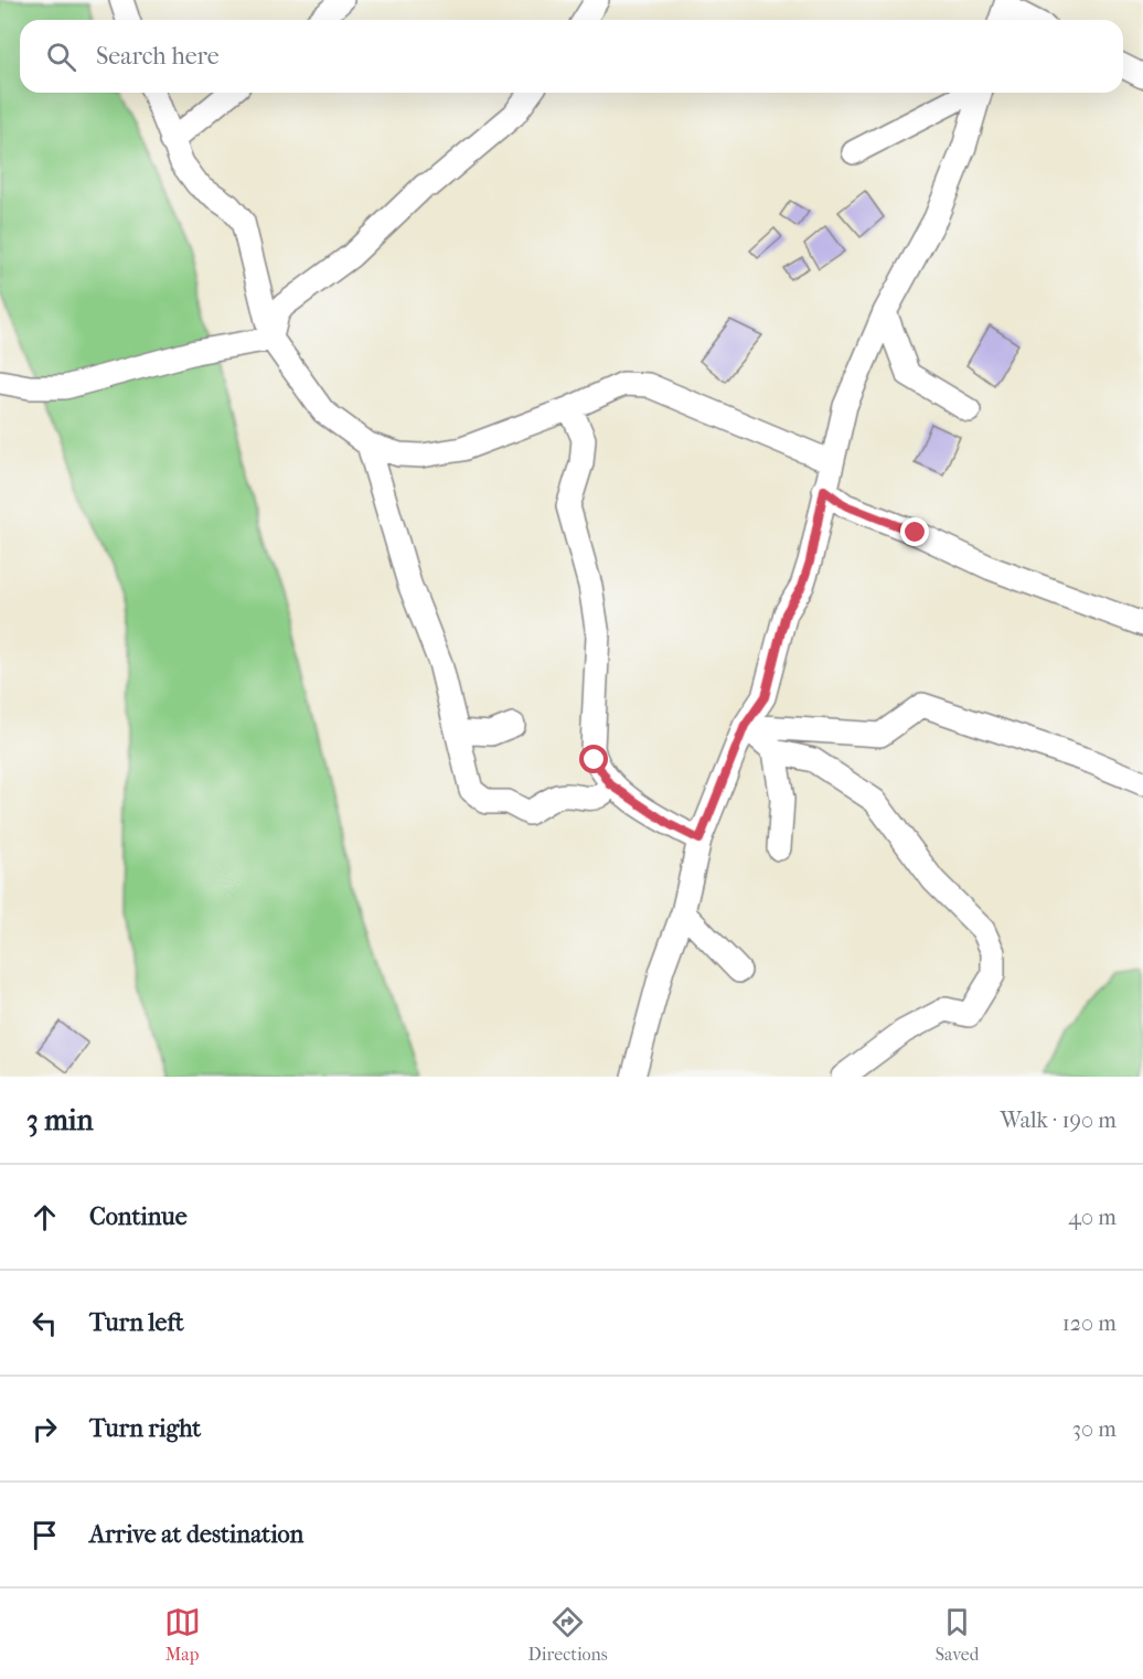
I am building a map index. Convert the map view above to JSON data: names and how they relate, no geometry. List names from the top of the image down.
{
  "page": {
    "search": "Search here",
    "heading": ["3 min", "Walk · 190 m"],
    "list": [
      ["Continue", "40 m"],
      ["Turn left", "120 m"],
      ["Turn right", "30 m"],
      "Arrive at destination"
    ],
    "nav": ["Map", "Directions", "Saved"]
  }
}
